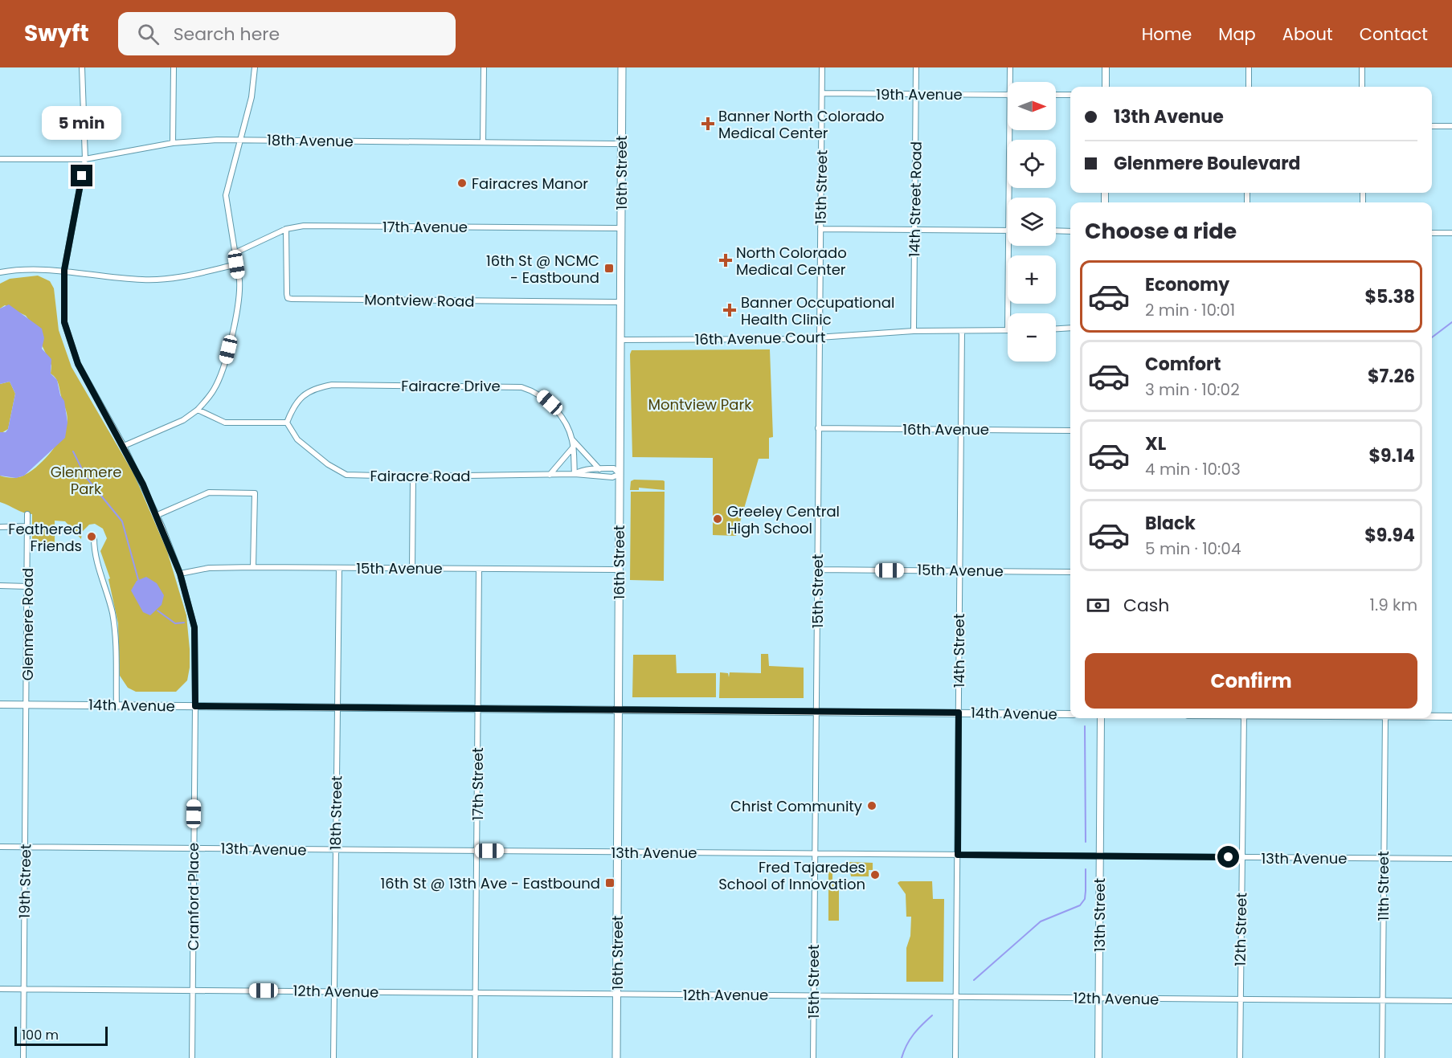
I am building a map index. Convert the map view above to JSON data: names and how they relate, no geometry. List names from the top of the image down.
{
  "streets": {
    "main road": ["16th Street"],
    "street": [
      "19th Avenue",
      "18th Avenue",
      "15th Street",
      "14th Street Road",
      "17th Avenue",
      "Montview Road",
      "16th Avenue Court",
      "Fairacre Drive",
      "16th Avenue",
      "Fairacre Road",
      "15th Avenue",
      "Glenmere Road",
      "14th Street",
      "14th Avenue",
      "17th Street",
      "18th Street",
      "13th Avenue",
      "19th Street",
      "11th Street",
      "Cranford Place",
      "13th Street",
      "12th Street",
      "12th Avenue"
    ]
  },
  "crossings": [
    ["19th Avenue", "15th Street"],
    ["19th Avenue", "14th Street Road"],
    ["18th Avenue", "16th Street"],
    ["18th Avenue", "Cranford Place"],
    ["16th Street", "17th Avenue"],
    ["16th Street", "Montview Road"],
    ["16th Street", "16th Avenue Court"],
    ["16th Street", "Fairacre Road"],
    ["16th Street", "15th Avenue"],
    ["16th Street", "14th Avenue"],
    ["16th Street", "13th Avenue"],
    ["16th Street", "12th Avenue"],
    ["15th Street", "16th Avenue Court"],
    ["15th Street", "16th Avenue"],
    ["15th Street", "15th Avenue"],
    ["15th Street", "14th Avenue"],
    ["15th Street", "13th Avenue"],
    ["15th Street", "12th Avenue"],
    ["14th Street Road", "16th Avenue Court"],
    ["17th Avenue", "Montview Road"],
    ["16th Avenue Court", "14th Street"],
    ["Fairacre Drive", "Fairacre Road"],
    ["16th Avenue", "14th Street"],
    ["15th Avenue", "14th Street"],
    ["15th Avenue", "17th Street"],
    ["15th Avenue", "18th Street"],
    ["15th Avenue", "Cranford Place"],
    ["Glenmere Road", "14th Avenue"],
    ["Glenmere Road", "19th Street"],
    ["14th Street", "14th Avenue"],
    ["14th Street", "13th Avenue"],
    ["14th Street", "12th Avenue"],
    ["14th Avenue", "17th Street"],
    ["14th Avenue", "18th Street"],
    ["14th Avenue", "19th Street"],
    ["14th Avenue", "Cranford Place"],
    ["17th Street", "13th Avenue"],
    ["17th Street", "12th Avenue"],
    ["18th Street", "13th Avenue"],
    ["18th Street", "12th Avenue"],
    ["13th Avenue", "19th Street"],
    ["13th Avenue", "11th Street"],
    ["13th Avenue", "Cranford Place"],
    ["13th Avenue", "13th Street"],
    ["13th Avenue", "12th Street"],
    ["19th Street", "12th Avenue"],
    ["11th Street", "12th Avenue"],
    ["Cranford Place", "12th Avenue"],
    ["13th Street", "12th Avenue"],
    ["12th Street", "12th Avenue"]
  ],
  "parks": ["Montview Park", "Glenmere Park"],
  "places": {
    "health": ["Banner North Colorado Medical Center", "North Colorado Medical Center", "Banner Occupational Health Clinic"],
    "other": [
      "Fairacres Manor",
      "Greeley Central High School",
      "Feathered Friends",
      "Christ Community",
      "Fred Tajaredes School of Innovation"
    ],
    "transit": ["16th St @ NCMC - Eastbound", "16th St @ 13th Ave - Eastbound"]
  },
  "scale_bar": "100 m",
  "north": "right",
  "page": {
    "header": "Swyft",
    "search": "Search here",
    "nav": [
      "Home",
      "Map",
      "About",
      "Contact"
    ],
    "map_buttons": ["+", "−"],
    "banner": ["13th Avenue", "Glenmere Boulevard"],
    "bubble": "5 min",
    "heading": "Choose a ride",
    "list": [
      {
        "name": "Economy",
        "note": "2 min · 10:01",
        "value": "$5.38"
      },
      {
        "name": "Comfort",
        "note": "3 min · 10:02",
        "value": "$7.26"
      },
      {
        "name": "XL",
        "note": "4 min · 10:03",
        "value": "$9.14"
      },
      {
        "name": "Black",
        "note": "5 min · 10:04",
        "value": "$9.94"
      }
    ],
    "pay": ["Cash", "1.9 km"],
    "buttons": "Confirm",
    "scale": "100 m"
  }
}
